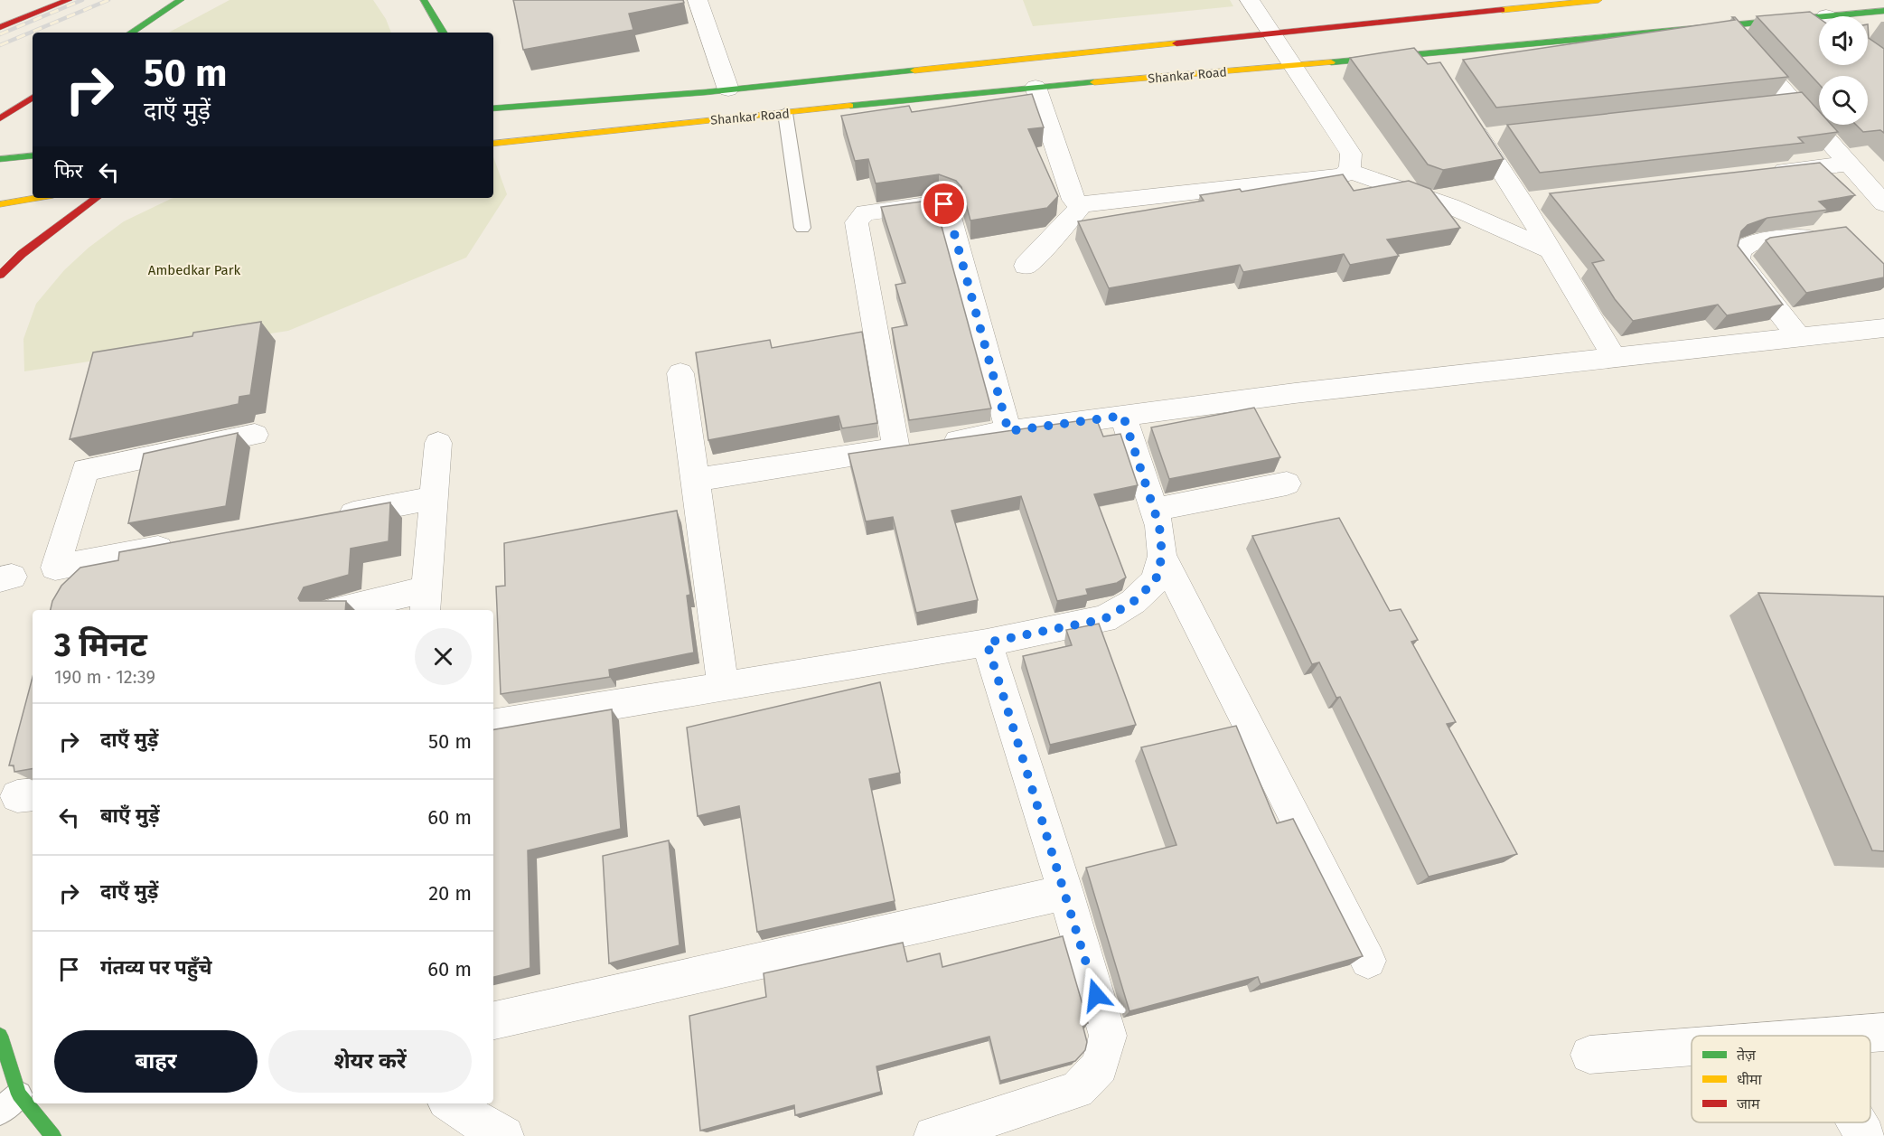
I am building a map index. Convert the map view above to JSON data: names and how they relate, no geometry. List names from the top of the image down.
{
  "streets": {
    "main road": ["Shankar Road"]
  },
  "parks": ["Ambedkar Park"],
  "legend": ["तेज़", "धीमा", "जाम"],
  "page": {
    "turn": ["50 m", "दाएँ मुड़ें"],
    "then": "फिर",
    "heading": ["3 मिनट", "190 m · 12:39"],
    "list": [
      {
        "name": "दाएँ मुड़ें",
        "value": "50 m"
      },
      {
        "name": "बाएँ मुड़ें",
        "value": "60 m"
      },
      {
        "name": "दाएँ मुड़ें",
        "value": "20 m"
      },
      {
        "name": "गंतव्य पर पहुँचे",
        "value": "60 m"
      }
    ],
    "buttons": ["बाहर", "शेयर करें"]
  }
}
